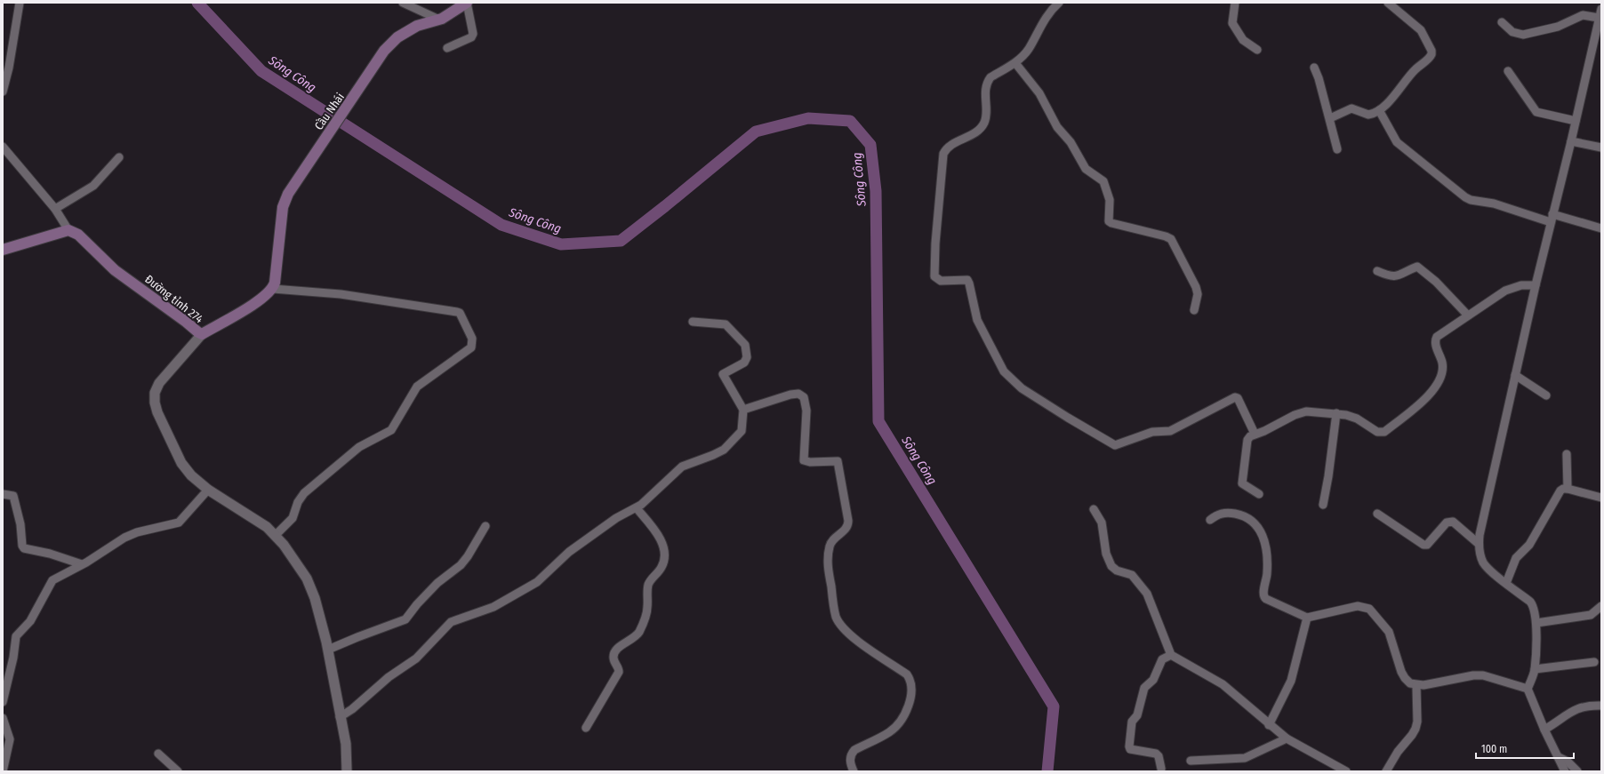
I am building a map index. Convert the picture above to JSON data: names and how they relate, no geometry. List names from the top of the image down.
{
  "streets": {
    "main road": ["Cầu Nhái", "Đường tỉnh 274"]
  },
  "crossings": [
    ["Cầu Nhái", "Đường tỉnh 274"]
  ],
  "water": ["Sông Công"],
  "scale_bar": "100 m"
}
